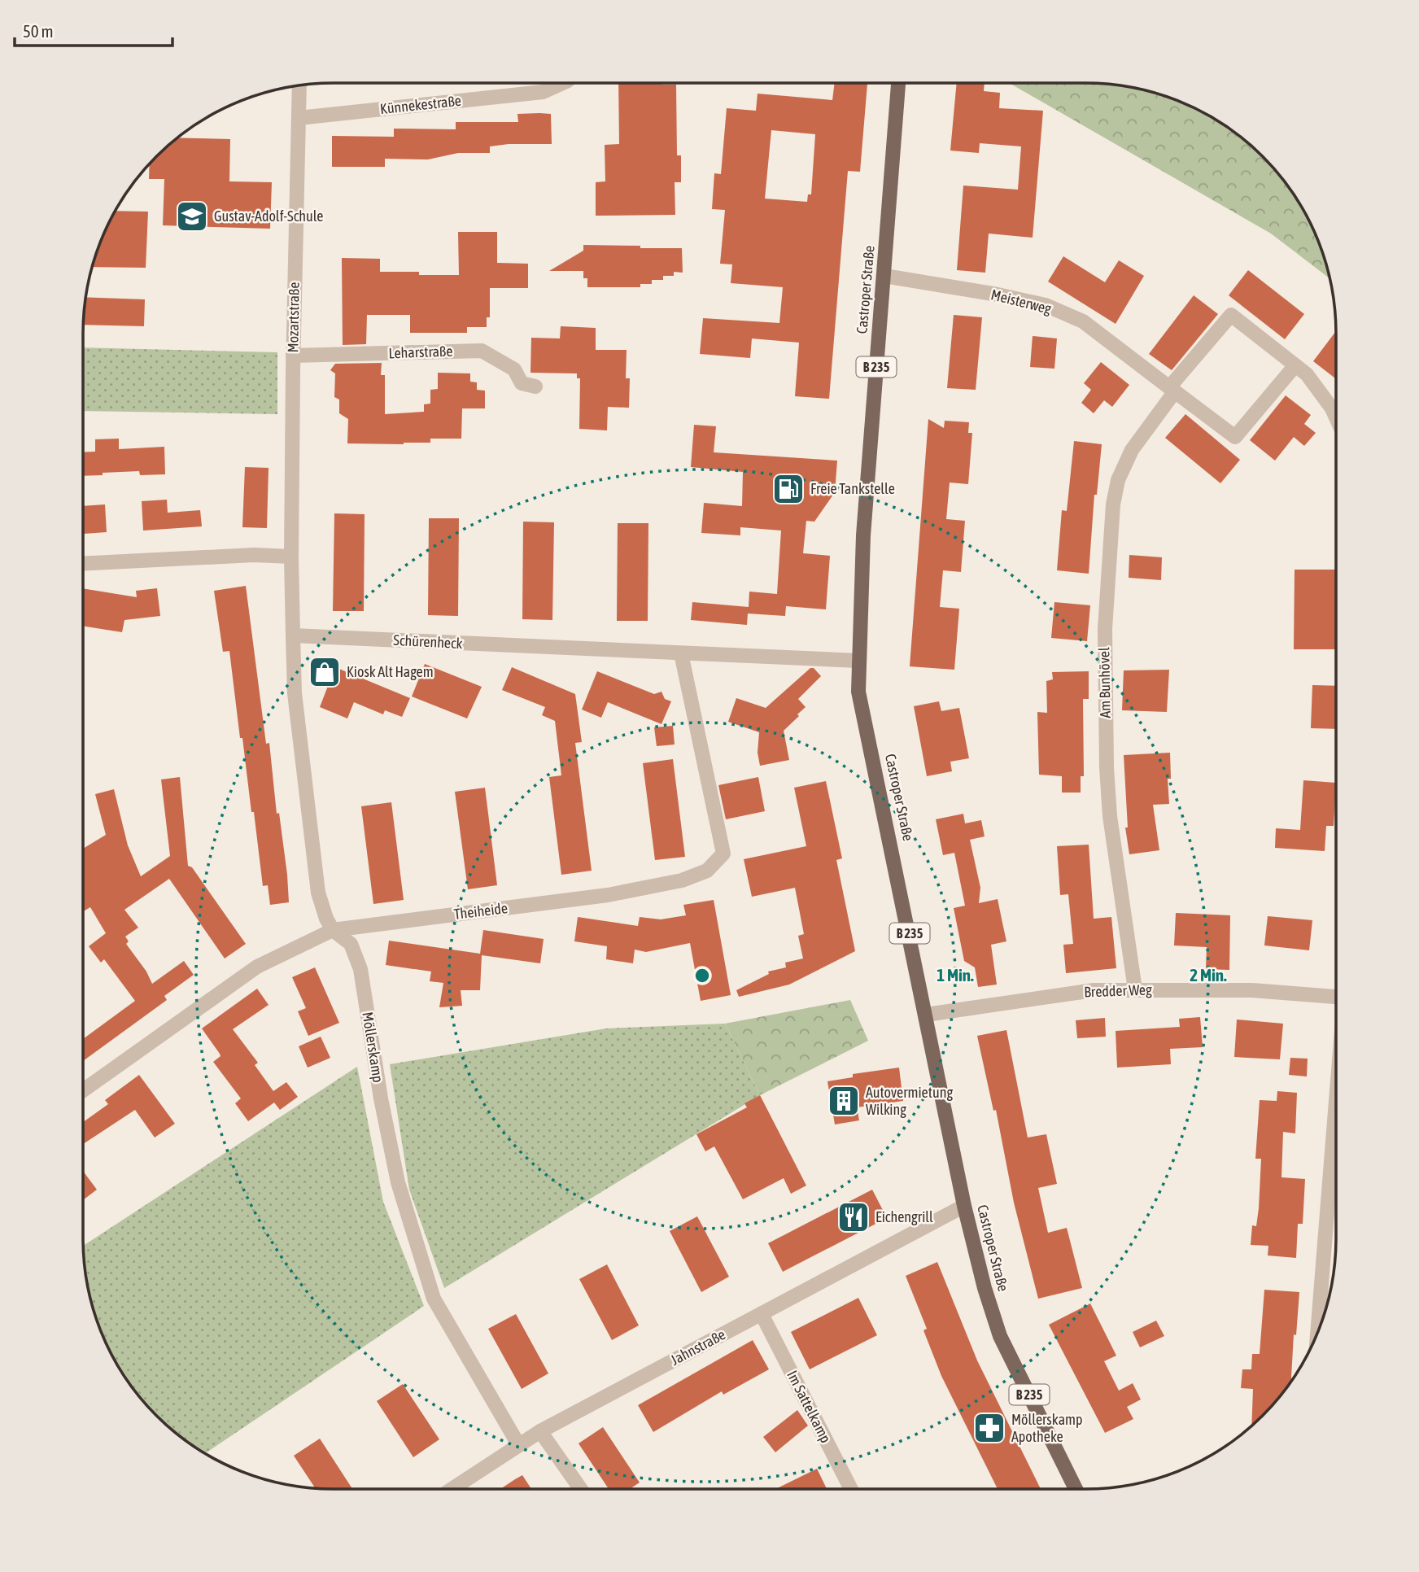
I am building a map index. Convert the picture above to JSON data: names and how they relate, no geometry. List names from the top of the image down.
{
  "streets": {
    "main road": ["Castroper Straße", "B 235"],
    "street": [
      "Künnekestraße",
      "Meisterweg",
      "Mozartstraße",
      "Leharstraße",
      "Schürenheck",
      "Am Bunhövel",
      "Theiheide",
      "Bredder Weg",
      "Möllerskamp",
      "Jahnstraße",
      "Im Sattelkamp"
    ]
  },
  "crossings": [
    ["Künnekestraße", "Mozartstraße"],
    ["Castroper Straße", "Meisterweg"],
    ["Castroper Straße", "Schürenheck"],
    ["Castroper Straße", "Bredder Weg"],
    ["Castroper Straße", "Jahnstraße"],
    ["Meisterweg", "Am Bunhövel"],
    ["Mozartstraße", "Leharstraße"],
    ["Schürenheck", "Theiheide"],
    ["Schürenheck", "Möllerskamp"],
    ["Am Bunhövel", "Bredder Weg"],
    ["Theiheide", "Möllerskamp"],
    ["Möllerskamp", "Jahnstraße"],
    ["Jahnstraße", "Im Sattelkamp"]
  ],
  "places": {
    "school or university": ["Gustav-Adolf-Schule"],
    "fuel station": ["Freie Tankstelle"],
    "shop": ["Kiosk Alt Hagem"],
    "building": ["Autovermietung Wilking"],
    "restaurant": ["Eichengrill"],
    "pharmacy": ["Möllerskamp Apotheke"]
  },
  "scale_bar": "50 m",
  "rings": ["1 Min.", "2 Min."]
}
